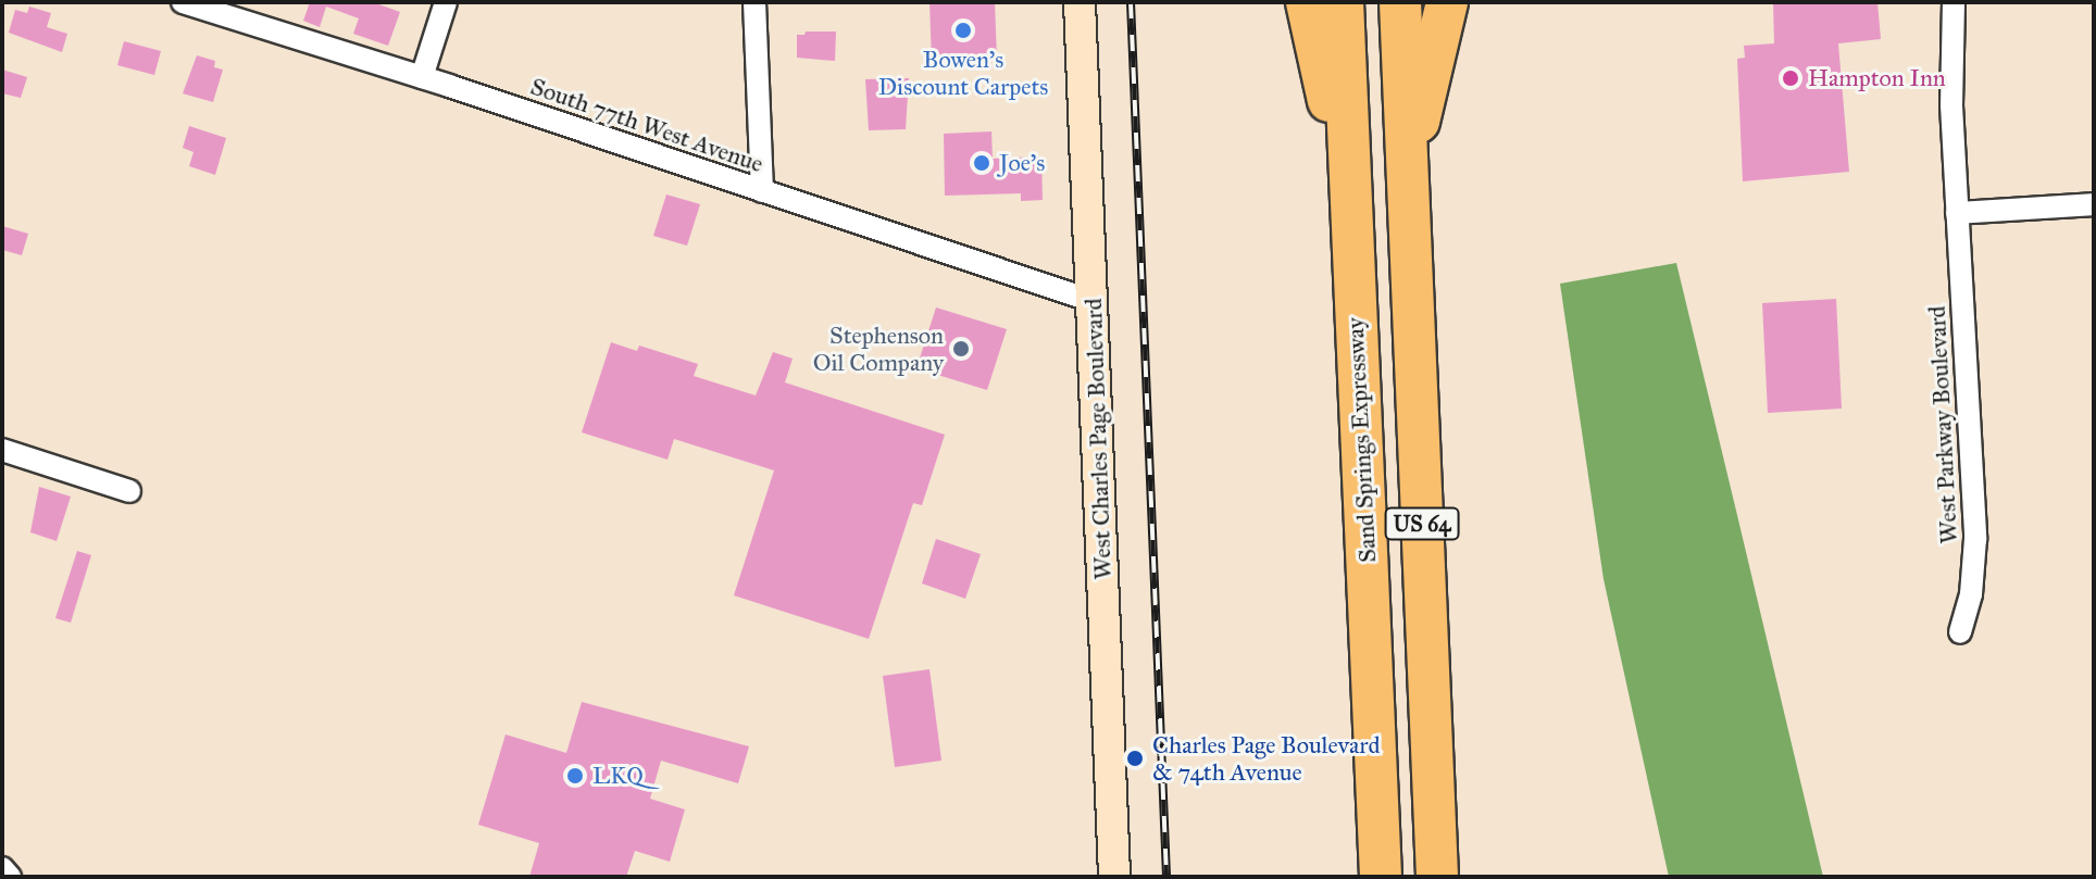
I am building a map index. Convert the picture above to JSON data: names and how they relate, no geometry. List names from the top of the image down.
{
  "streets": {
    "highway": ["Sand Springs Expressway", "US 64"],
    "main road": ["West Charles Page Boulevard"],
    "street": ["South 77th West Avenue", "West Parkway Boulevard"]
  },
  "crossings": [
    ["South 77th West Avenue", "West Charles Page Boulevard"]
  ],
  "places": [
    "Bowen's Discount Carpets",
    "Hampton Inn",
    "Joe's",
    "Stephenson Oil Company",
    "Charles Page Boulevard & 74th Avenue",
    "LKQ"
  ]
}
